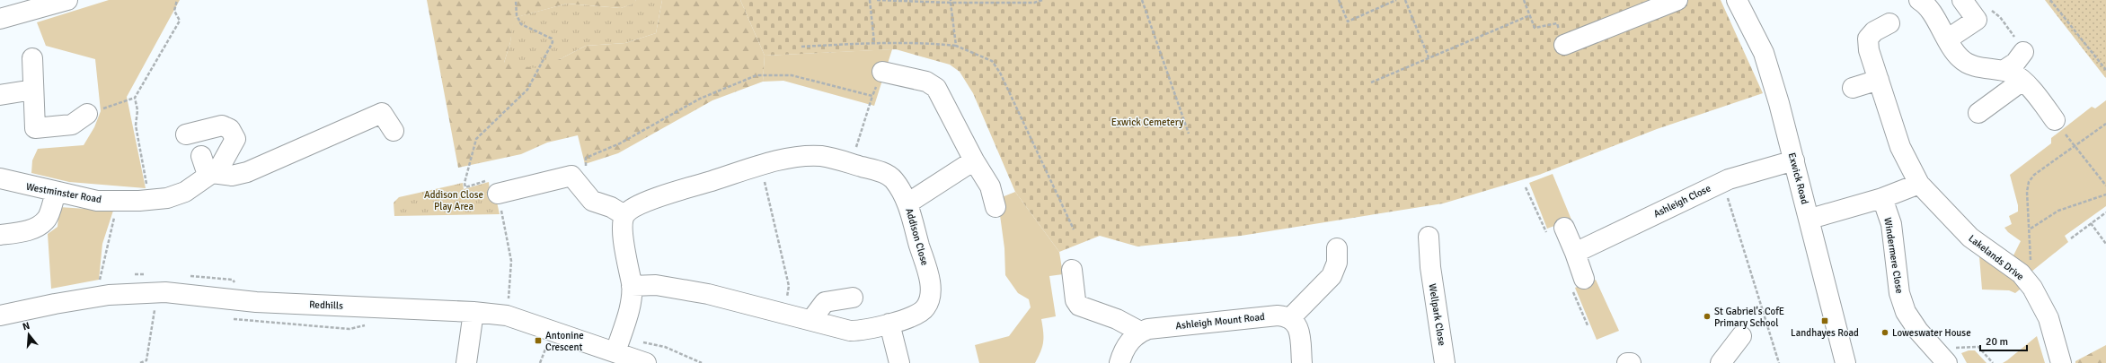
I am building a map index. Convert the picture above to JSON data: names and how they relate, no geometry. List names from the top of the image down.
{
  "streets": {
    "street": [
      "Exwick Road",
      "Westminster Road",
      "Ashleigh Close",
      "Addison Close",
      "Windermere Close",
      "Lakelands Drive",
      "Redhills",
      "Wellpark Close",
      "Ashleigh Mount Road"
    ]
  },
  "crossings": [
    ["Exwick Road", "Ashleigh Close"]
  ],
  "parks": ["Exwick Cemetery", "Addison Close Play Area"],
  "places": {
    "other": ["St Gabriel's CofE Primary School", "Loweswater House"],
    "transit": ["Landhayes Road", "Antonine Crescent"]
  },
  "scale_bar": "20 m",
  "north": "top"
}
